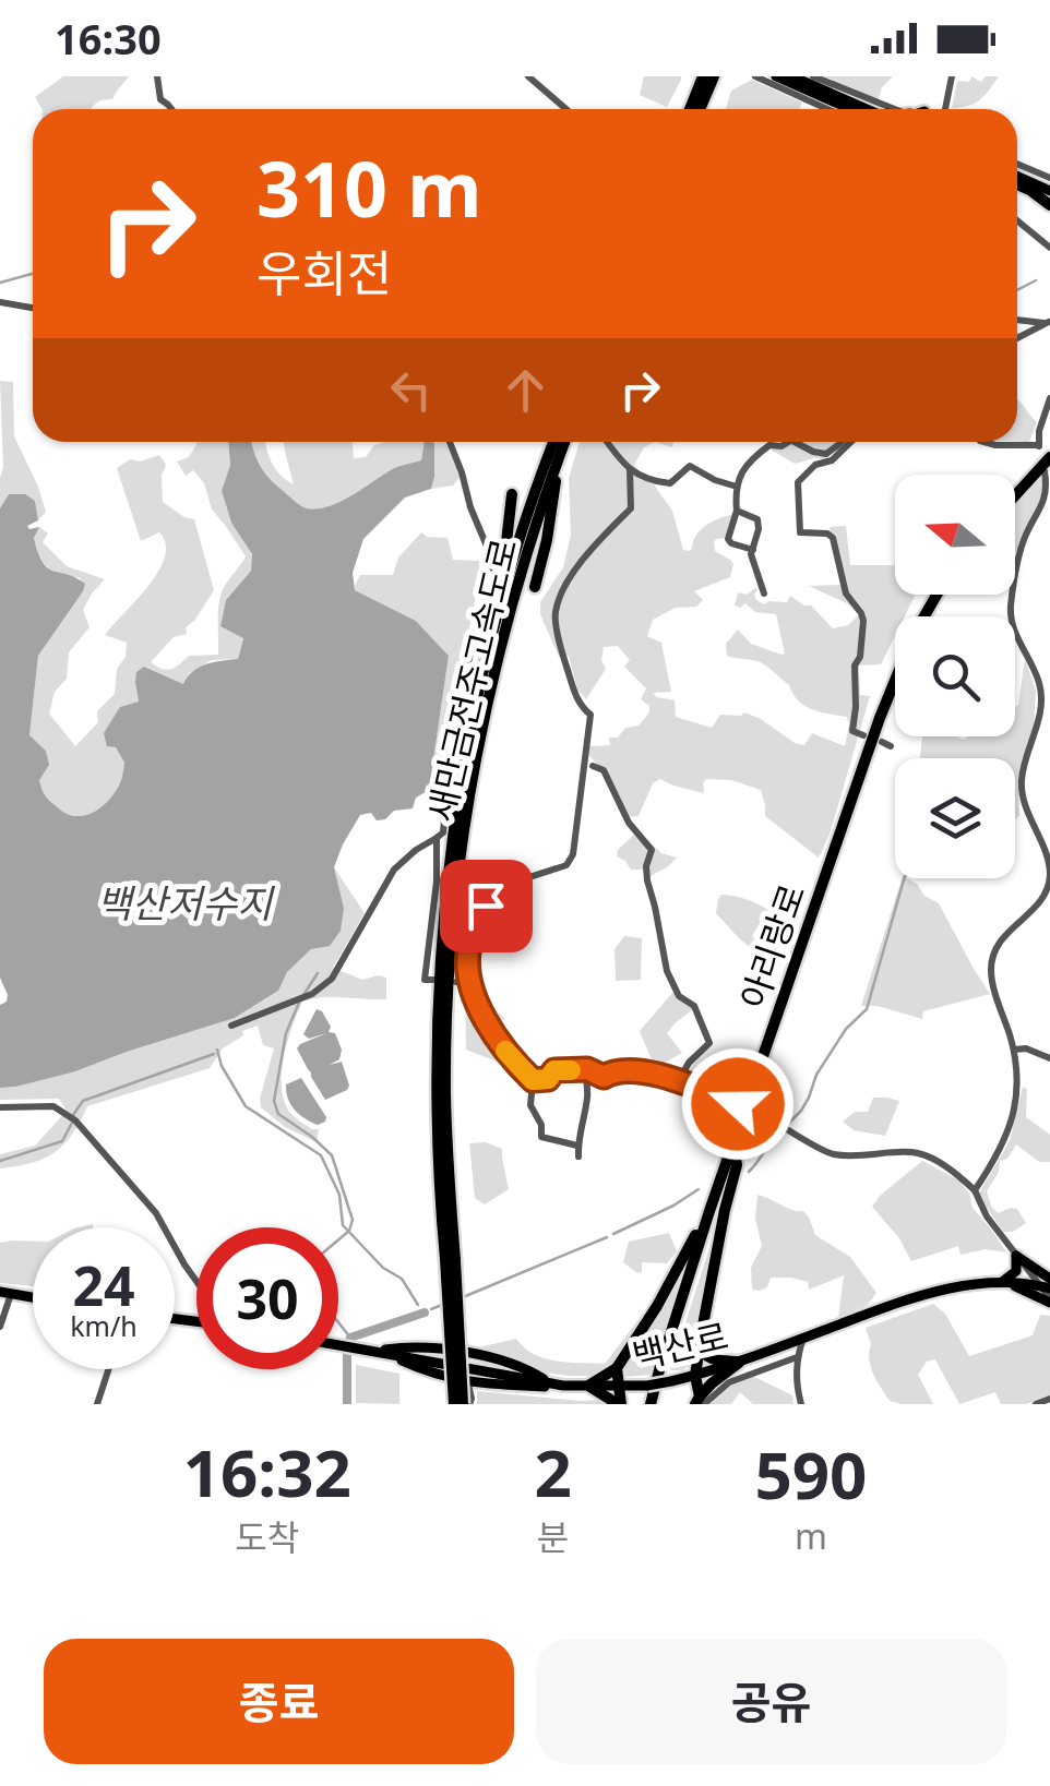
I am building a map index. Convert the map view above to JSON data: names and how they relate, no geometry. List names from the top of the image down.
{
  "streets": {
    "highway": ["새만금전주고속도로", "아리랑로"],
    "main road": ["백산로"]
  },
  "water": ["백산저수지"],
  "north": "left",
  "page": {
    "status": "16:30",
    "turn": ["310 m", "우회전"],
    "speed": "24 km/h",
    "limit": "30",
    "eta": [
      "16:32",
      "도착",
      "2",
      "분",
      "590",
      "m"
    ],
    "buttons": ["종료", "공유"]
  }
}
